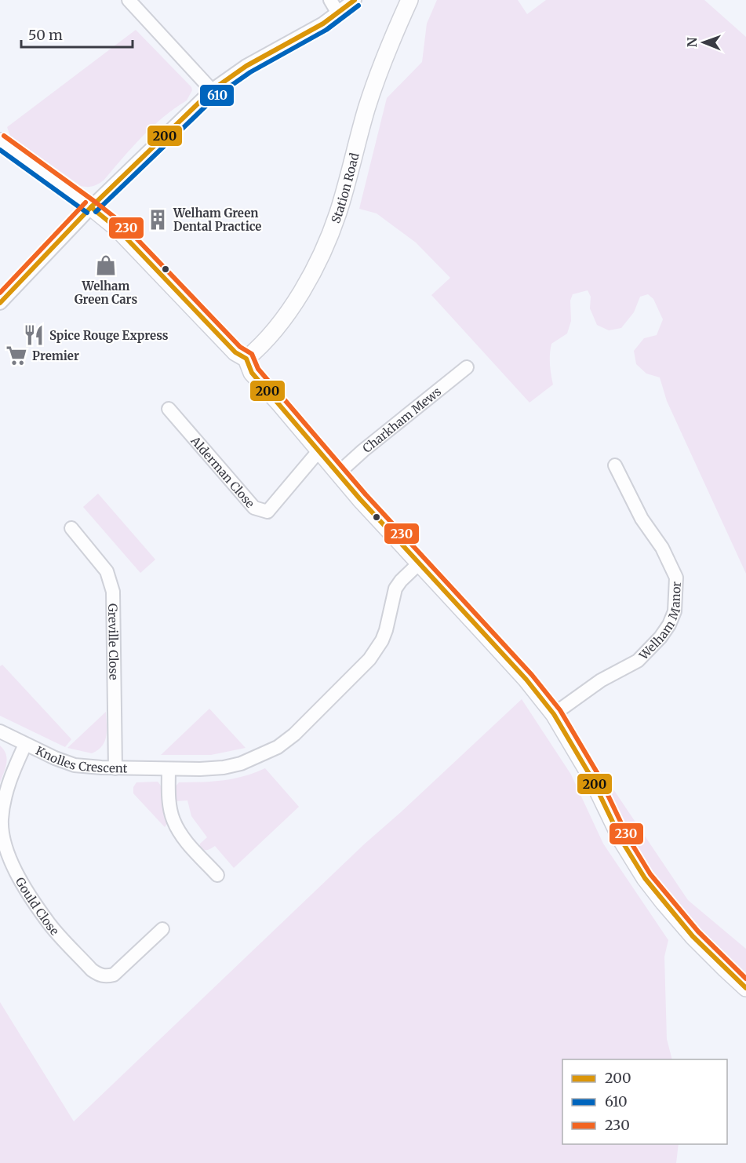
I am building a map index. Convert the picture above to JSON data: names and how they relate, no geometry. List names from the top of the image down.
{
  "streets": {
    "street": [
      "Station Road",
      "Charkham Mews",
      "Alderman Close",
      "Welham Manor",
      "Greville Close",
      "Knolles Crescent",
      "Gould Close"
    ]
  },
  "crossings": [
    ["Greville Close", "Knolles Crescent"],
    ["Knolles Crescent", "Gould Close"]
  ],
  "places": {
    "building": ["Welham Green Dental Practice"],
    "shop": ["Welham Green Cars"],
    "restaurant": ["Spice Rouge Express"],
    "supermarket": ["Premier"]
  },
  "lines": ["transit line 200", "transit line 610", "transit line 230"],
  "legend": ["200", "610", "230"],
  "scale_bar": "50 m",
  "north": "left"
}
